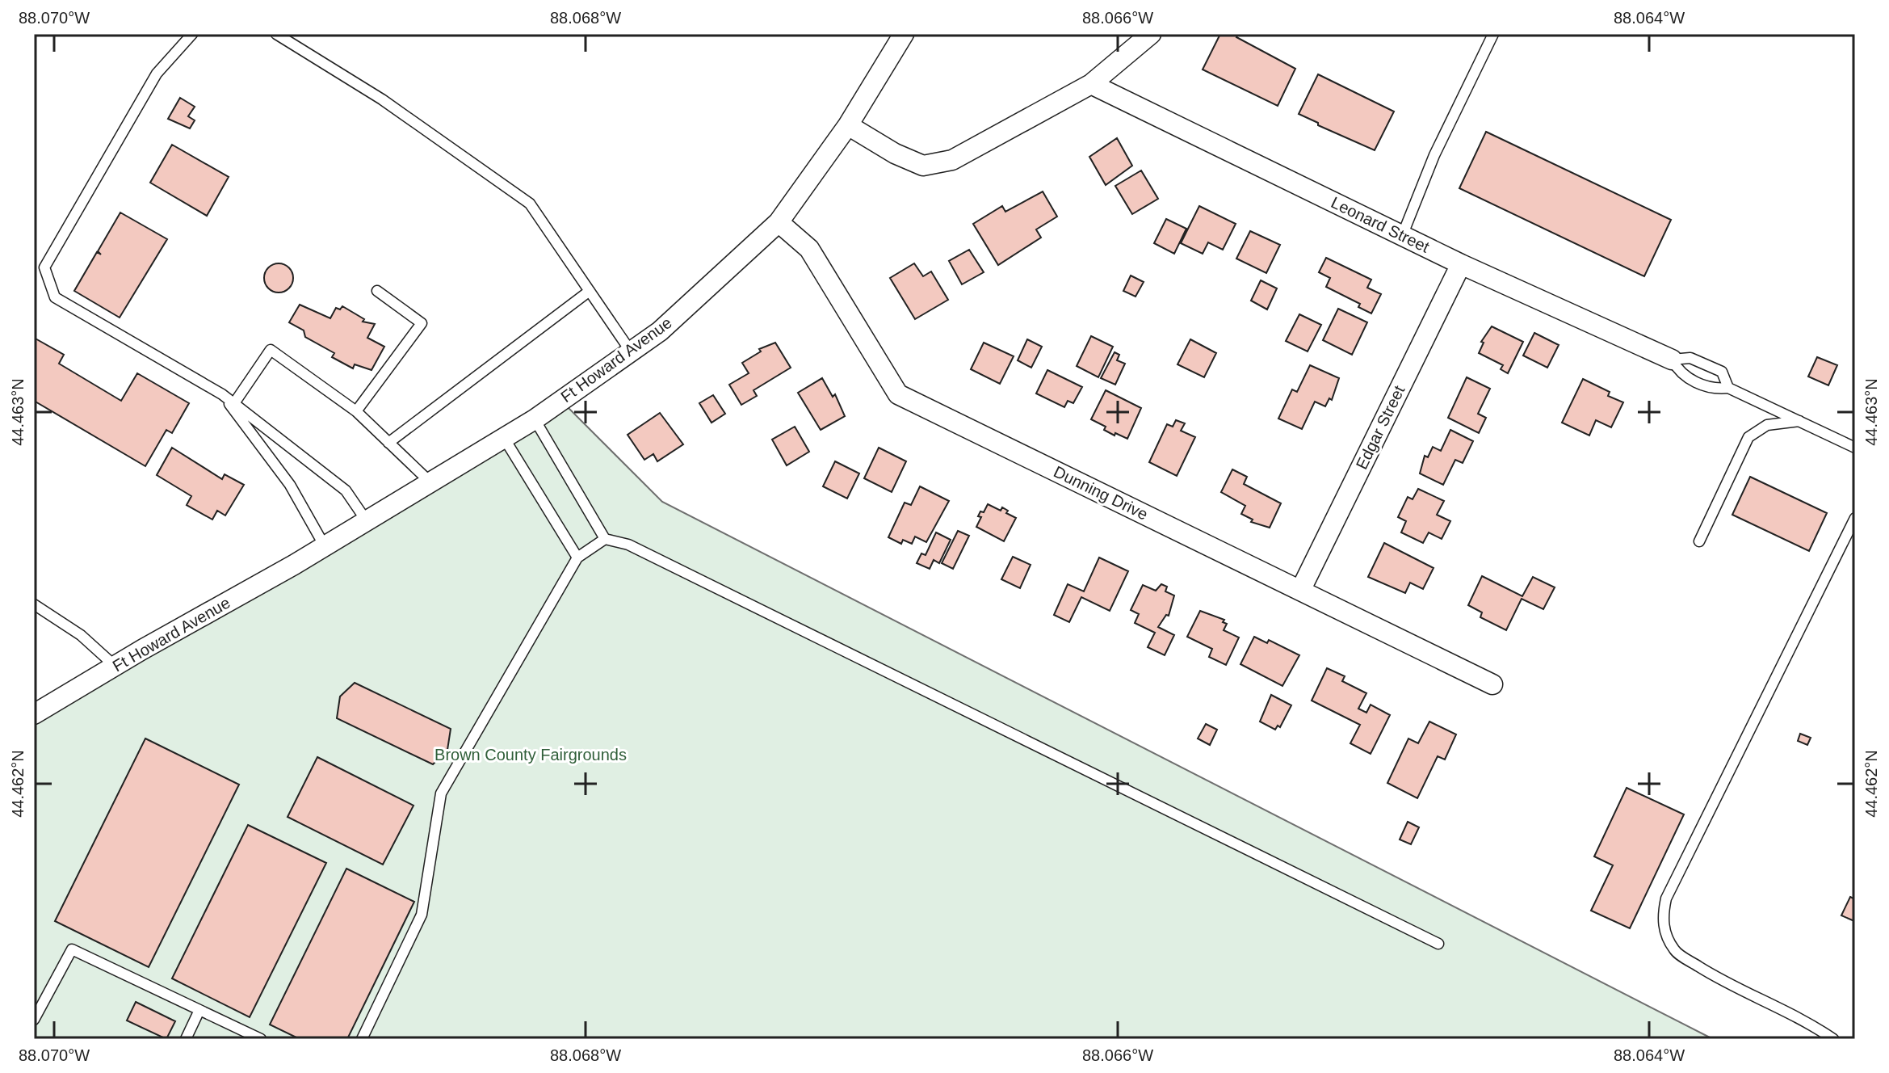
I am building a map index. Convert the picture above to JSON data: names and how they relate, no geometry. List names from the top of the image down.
{
  "streets": {
    "street": [
      "Leonard Street",
      "Ft Howard Avenue",
      "Edgar Street",
      "Dunning Drive"
    ]
  },
  "crossings": [
    ["Leonard Street", "Edgar Street"],
    ["Ft Howard Avenue", "Dunning Drive"],
    ["Edgar Street", "Dunning Drive"]
  ],
  "parks": ["Brown County Fairgrounds"],
  "coordinates": [
    "88.070°W",
    "88.068°W",
    "88.066°W",
    "88.064°W",
    "44.463°N",
    "44.462°N"
  ]
}
